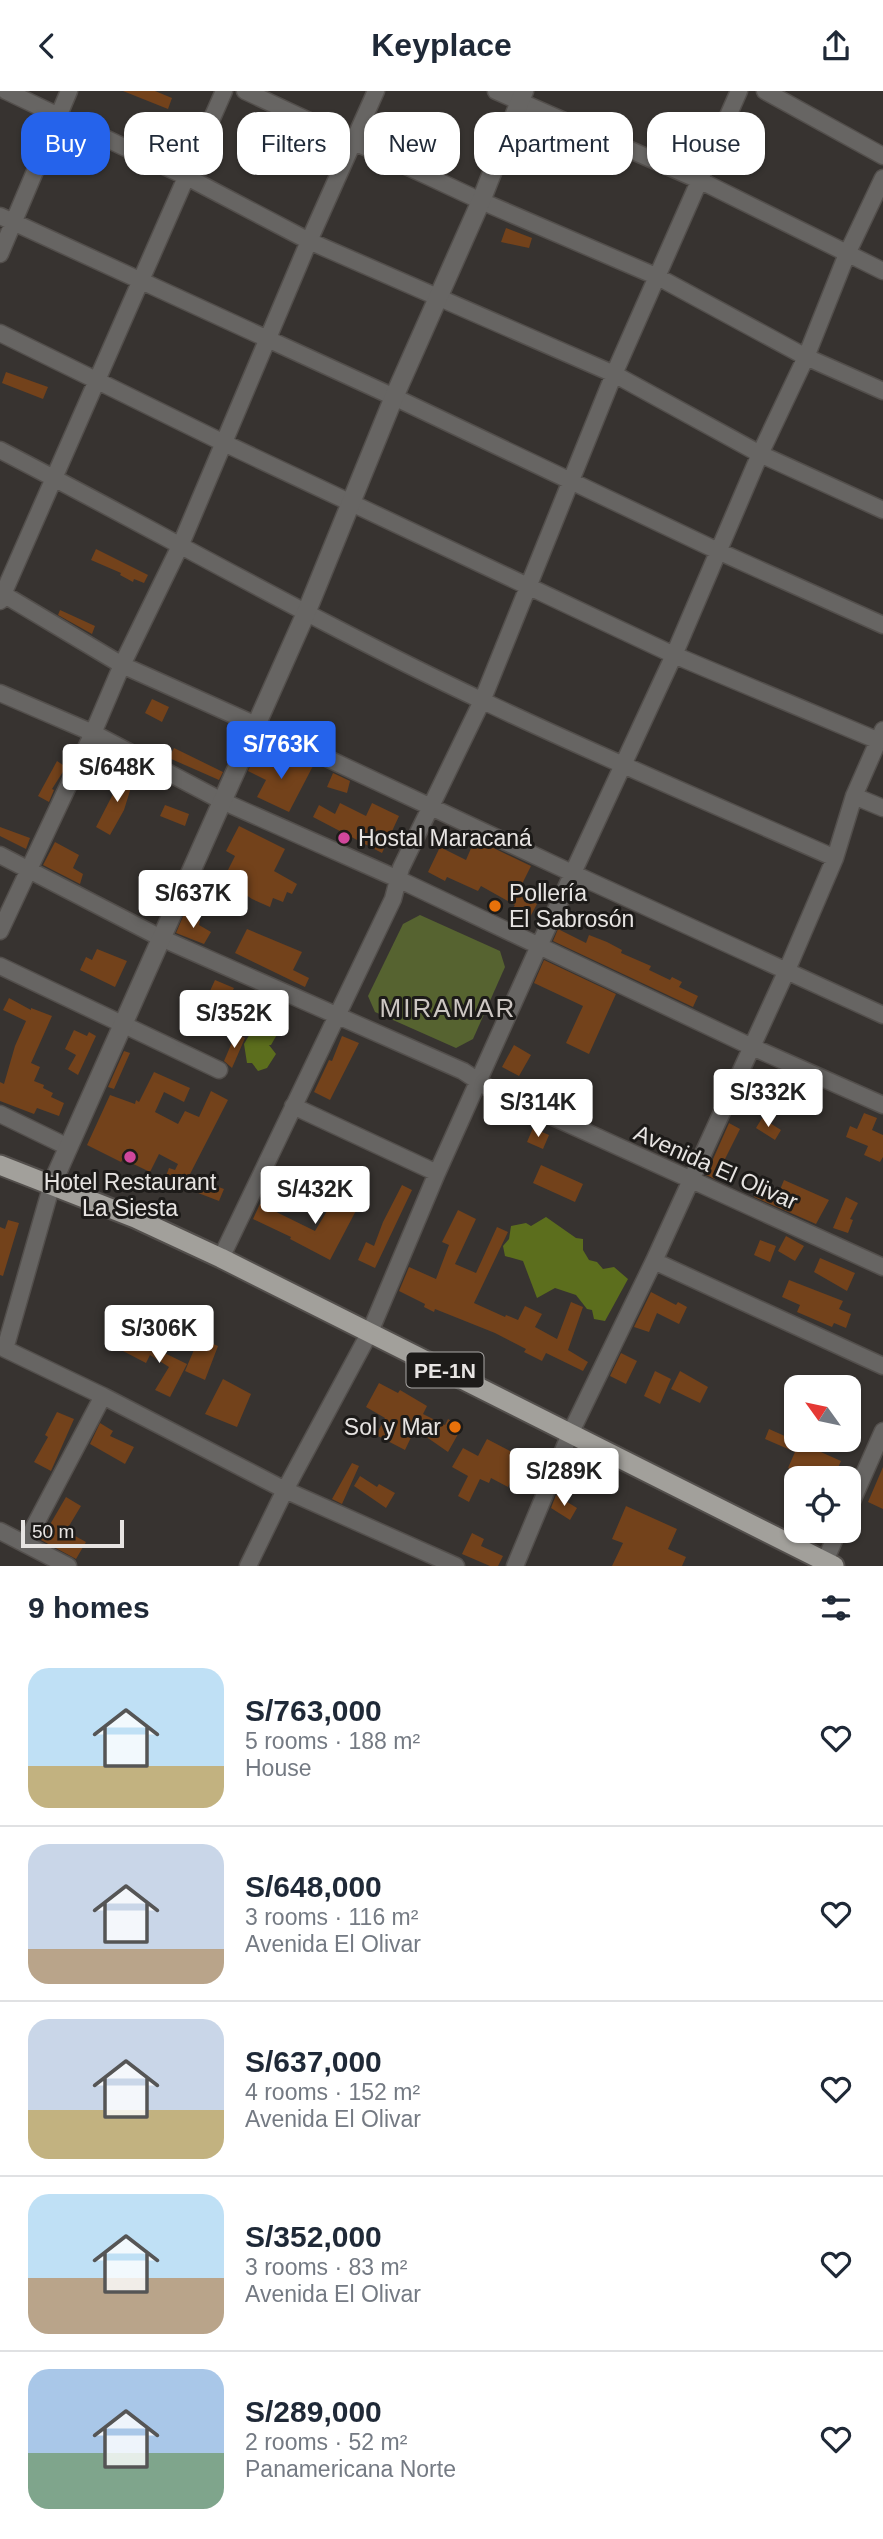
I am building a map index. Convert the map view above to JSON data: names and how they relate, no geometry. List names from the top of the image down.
{
  "streets": {
    "highway": ["PE-1N"],
    "street": ["Avenida El Olivar"]
  },
  "districts": ["MIRAMAR"],
  "places": [
    "Hostal Maracaná",
    "Pollería El Sabrosón",
    "Hotel Restaurant La Siesta",
    "Sol y Mar"
  ],
  "scale_bar": "50 m",
  "north": "top left",
  "page": {
    "header": "Keyplace",
    "chip": [
      "Buy",
      "Rent",
      "Filters",
      "New",
      "Apartment",
      "House"
    ],
    "price": [
      "S/763K",
      "S/648K",
      "S/637K",
      "S/352K",
      "S/332K",
      "S/314K",
      "S/432K",
      "S/306K",
      "S/289K"
    ],
    "scale": "50 m",
    "heading": "9 homes",
    "list": [
      {
        "name": "S/763,000",
        "note": "5 rooms · 188 m² · House"
      },
      {
        "name": "S/648,000",
        "note": "3 rooms · 116 m² · Avenida El Olivar"
      },
      {
        "name": "S/637,000",
        "note": "4 rooms · 152 m² · Avenida El Olivar"
      },
      {
        "name": "S/352,000",
        "note": "3 rooms · 83 m² · Avenida El Olivar"
      },
      {
        "name": "S/289,000",
        "note": "2 rooms · 52 m² · Panamericana Norte"
      }
    ]
  }
}
